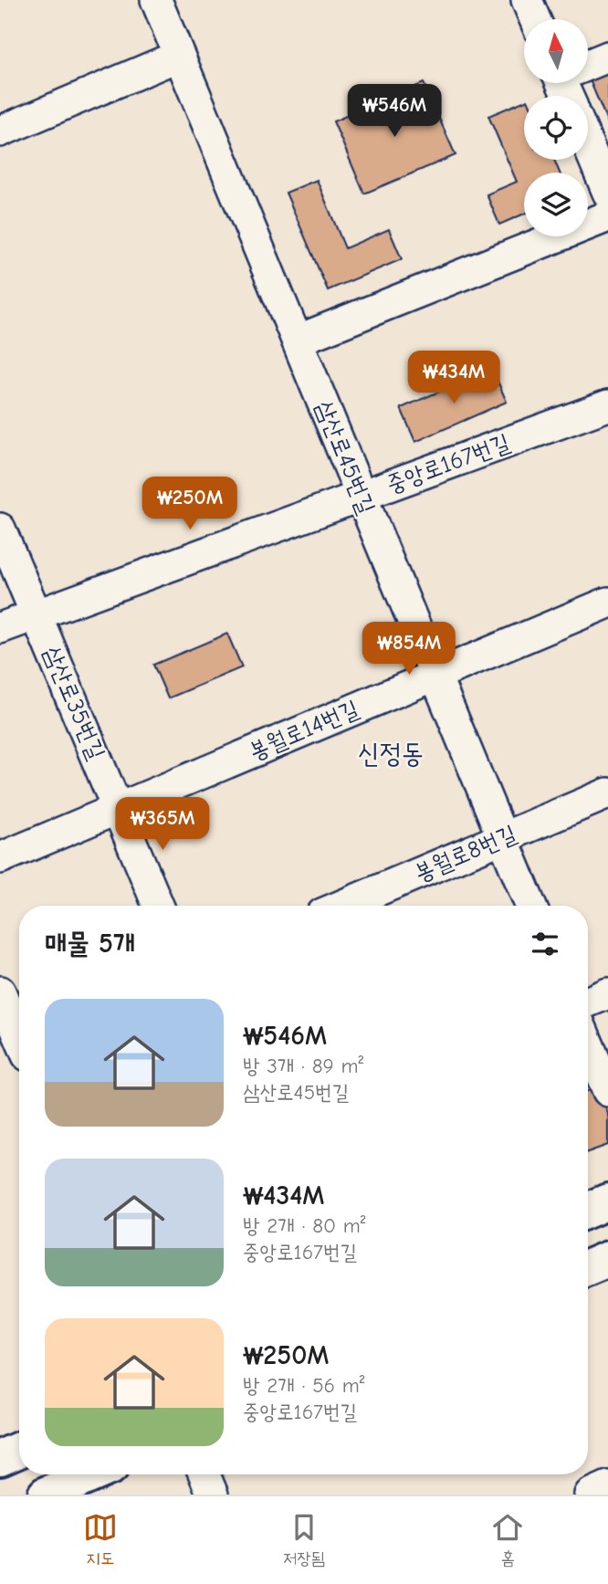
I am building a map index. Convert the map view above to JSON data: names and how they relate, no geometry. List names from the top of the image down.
{
  "streets": {
    "street": [
      "삼산로45번길",
      "중앙로167번길",
      "삼산로35번길",
      "봉월로14번길",
      "봉월로8번길"
    ]
  },
  "crossings": [
    ["삼산로45번길", "중앙로167번길"],
    ["삼산로45번길", "봉월로14번길"],
    ["삼산로45번길", "봉월로8번길"],
    ["중앙로167번길", "삼산로35번길"],
    ["삼산로35번길", "봉월로14번길"]
  ],
  "districts": ["신정동"],
  "north": "top",
  "page": {
    "price": [
      "₩546M",
      "₩434M",
      "₩250M",
      "₩854M",
      "₩365M"
    ],
    "heading": "매물 5개",
    "list": [
      {
        "name": "₩546M",
        "note": "방 3개 · 89 m² · 삼산로45번길"
      },
      {
        "name": "₩434M",
        "note": "방 2개 · 80 m² · 중앙로167번길"
      },
      {
        "name": "₩250M",
        "note": "방 2개 · 56 m² · 중앙로167번길"
      }
    ],
    "tabs": ["지도", "저장됨", "홈"]
  }
}
